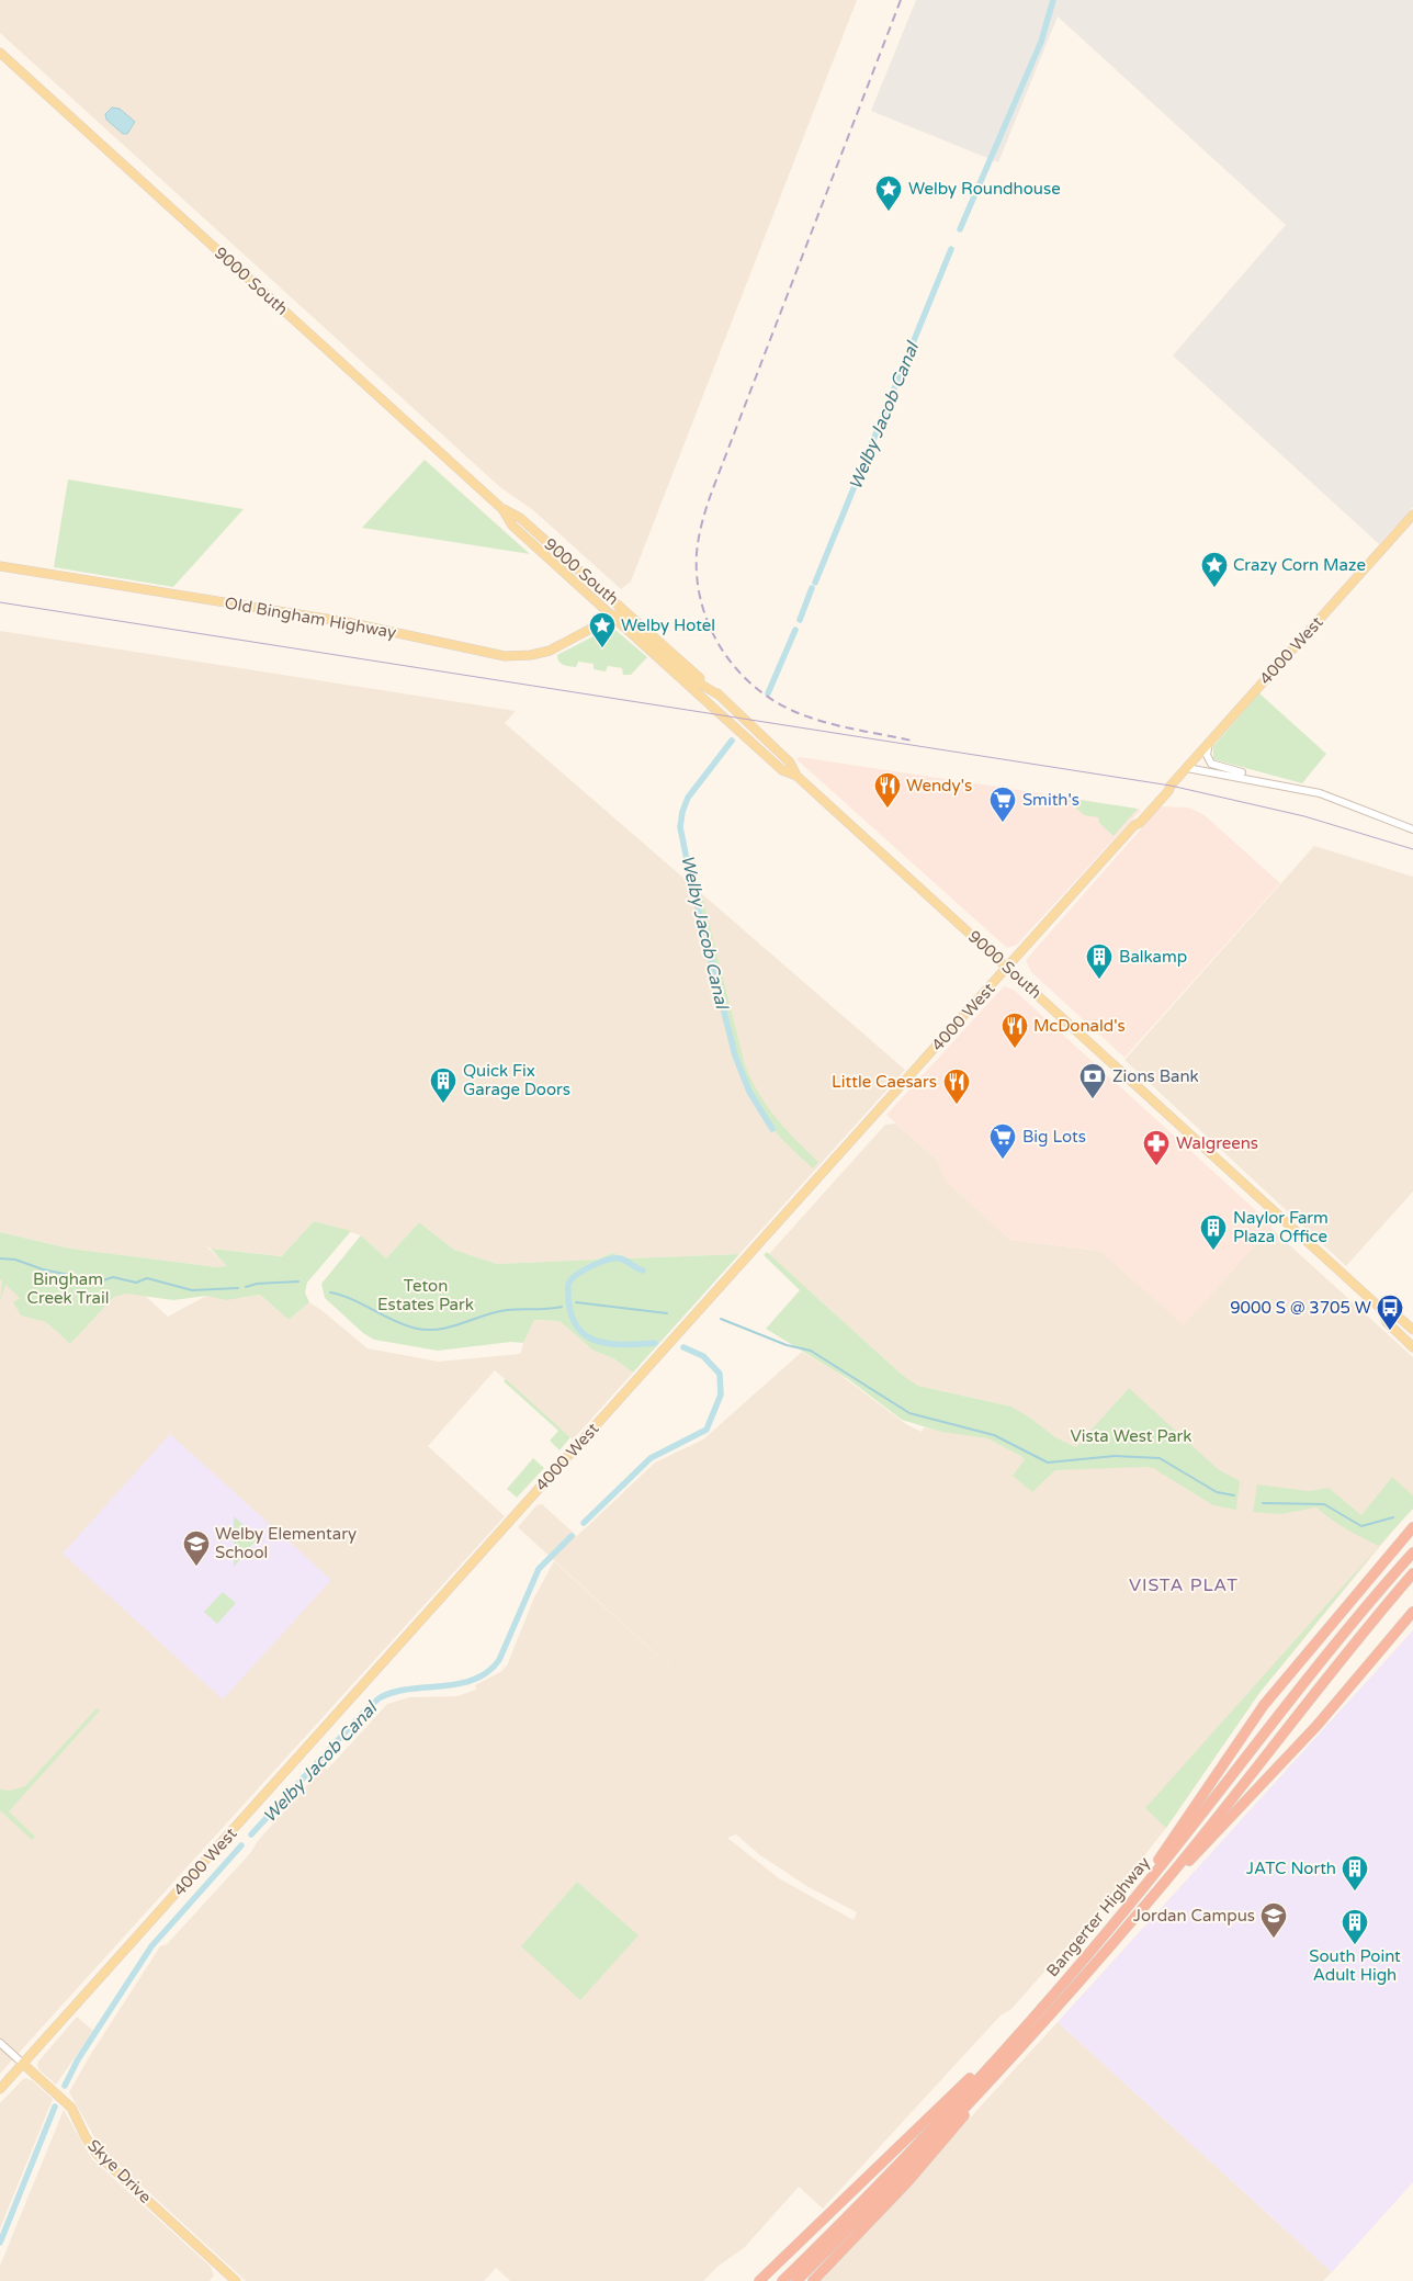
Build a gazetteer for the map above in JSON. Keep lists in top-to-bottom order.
{
  "streets": {
    "highway": ["Bangerter Highway"],
    "main road": [
      "9000 South",
      "Old Bingham Highway",
      "4000 West",
      "Skye Drive"
    ]
  },
  "crossings": [
    ["9000 South", "Old Bingham Highway"],
    ["9000 South", "4000 West"],
    ["4000 West", "Skye Drive"]
  ],
  "districts": ["VISTA PLAT"],
  "water": ["Welby Jacob Canal"],
  "parks": ["Bingham Creek Trail", "Teton Estates Park", "Vista West Park"],
  "places": {
    "place": ["Welby Roundhouse", "Crazy Corn Maze", "Welby Hotel"],
    "restaurant": ["Wendy's", "McDonald's", "Little Caesars"],
    "supermarket": ["Smith's", "Big Lots"],
    "building": [
      "Balkamp",
      "Quick Fix Garage Doors",
      "Naylor Farm Plaza Office",
      "JATC North",
      "South Point Adult High"
    ],
    "bank": ["Zions Bank"],
    "pharmacy": ["Walgreens"],
    "bus stop": ["9000 S @ 3705 W"],
    "school or university": ["Welby Elementary School", "Jordan Campus"]
  }
}
